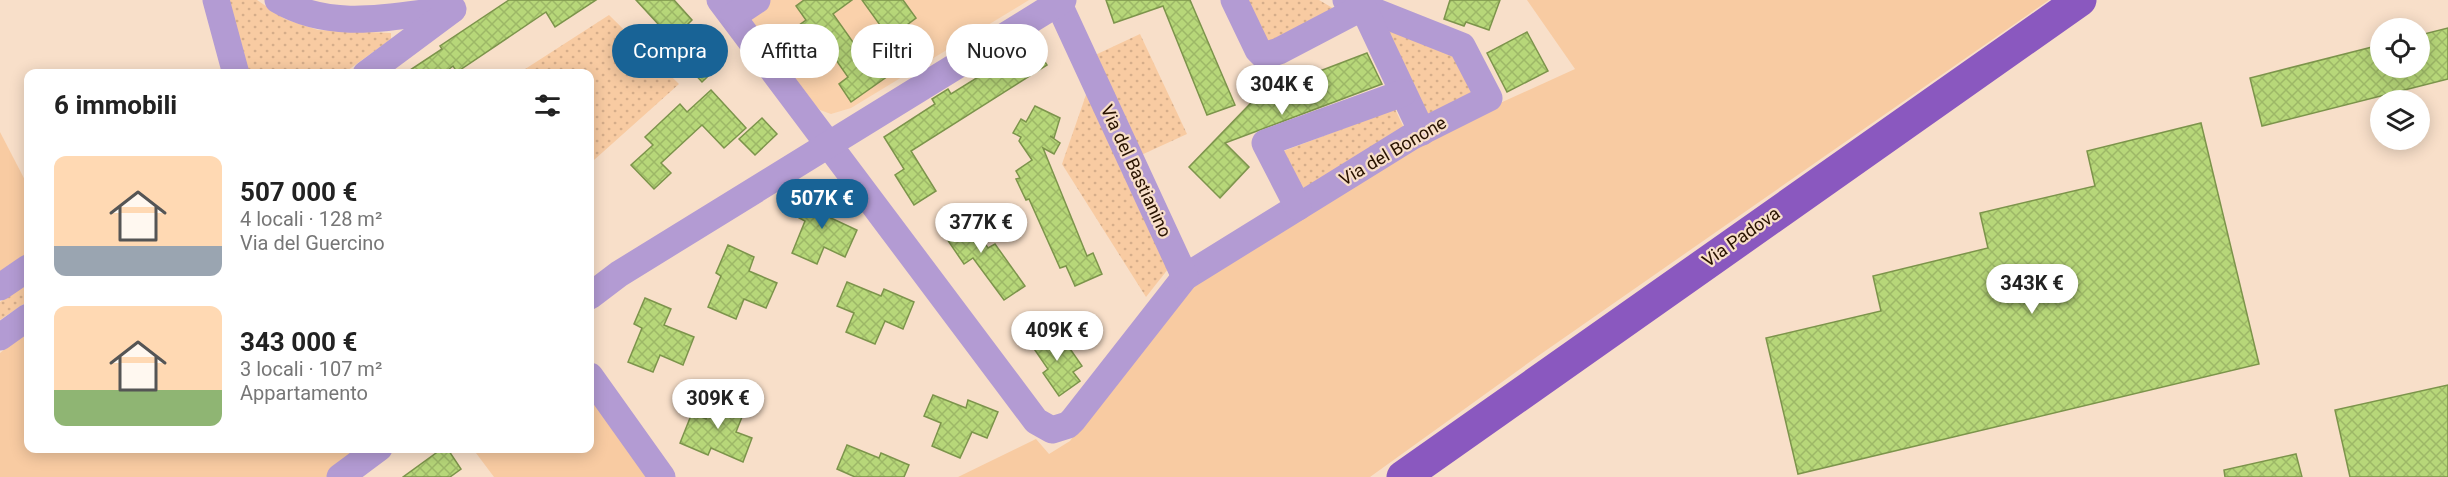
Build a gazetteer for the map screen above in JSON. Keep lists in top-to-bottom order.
{
  "streets": {
    "main road": ["Via Padova"],
    "street": ["Via del Bonone", "Via del Bastianino"]
  },
  "crossings": [
    ["Via del Bonone", "Via del Bastianino"]
  ],
  "page": {
    "chip": [
      "Compra",
      "Affitta",
      "Filtri",
      "Nuovo"
    ],
    "price": [
      "304K €",
      "507K €",
      "377K €",
      "343K €",
      "409K €",
      "309K €"
    ],
    "heading": "6 immobili",
    "list": [
      {
        "name": "507 000 €",
        "note": "4 locali · 128 m² · Via del Guercino"
      },
      {
        "name": "343 000 €",
        "note": "3 locali · 107 m² · Appartamento"
      }
    ]
  }
}
